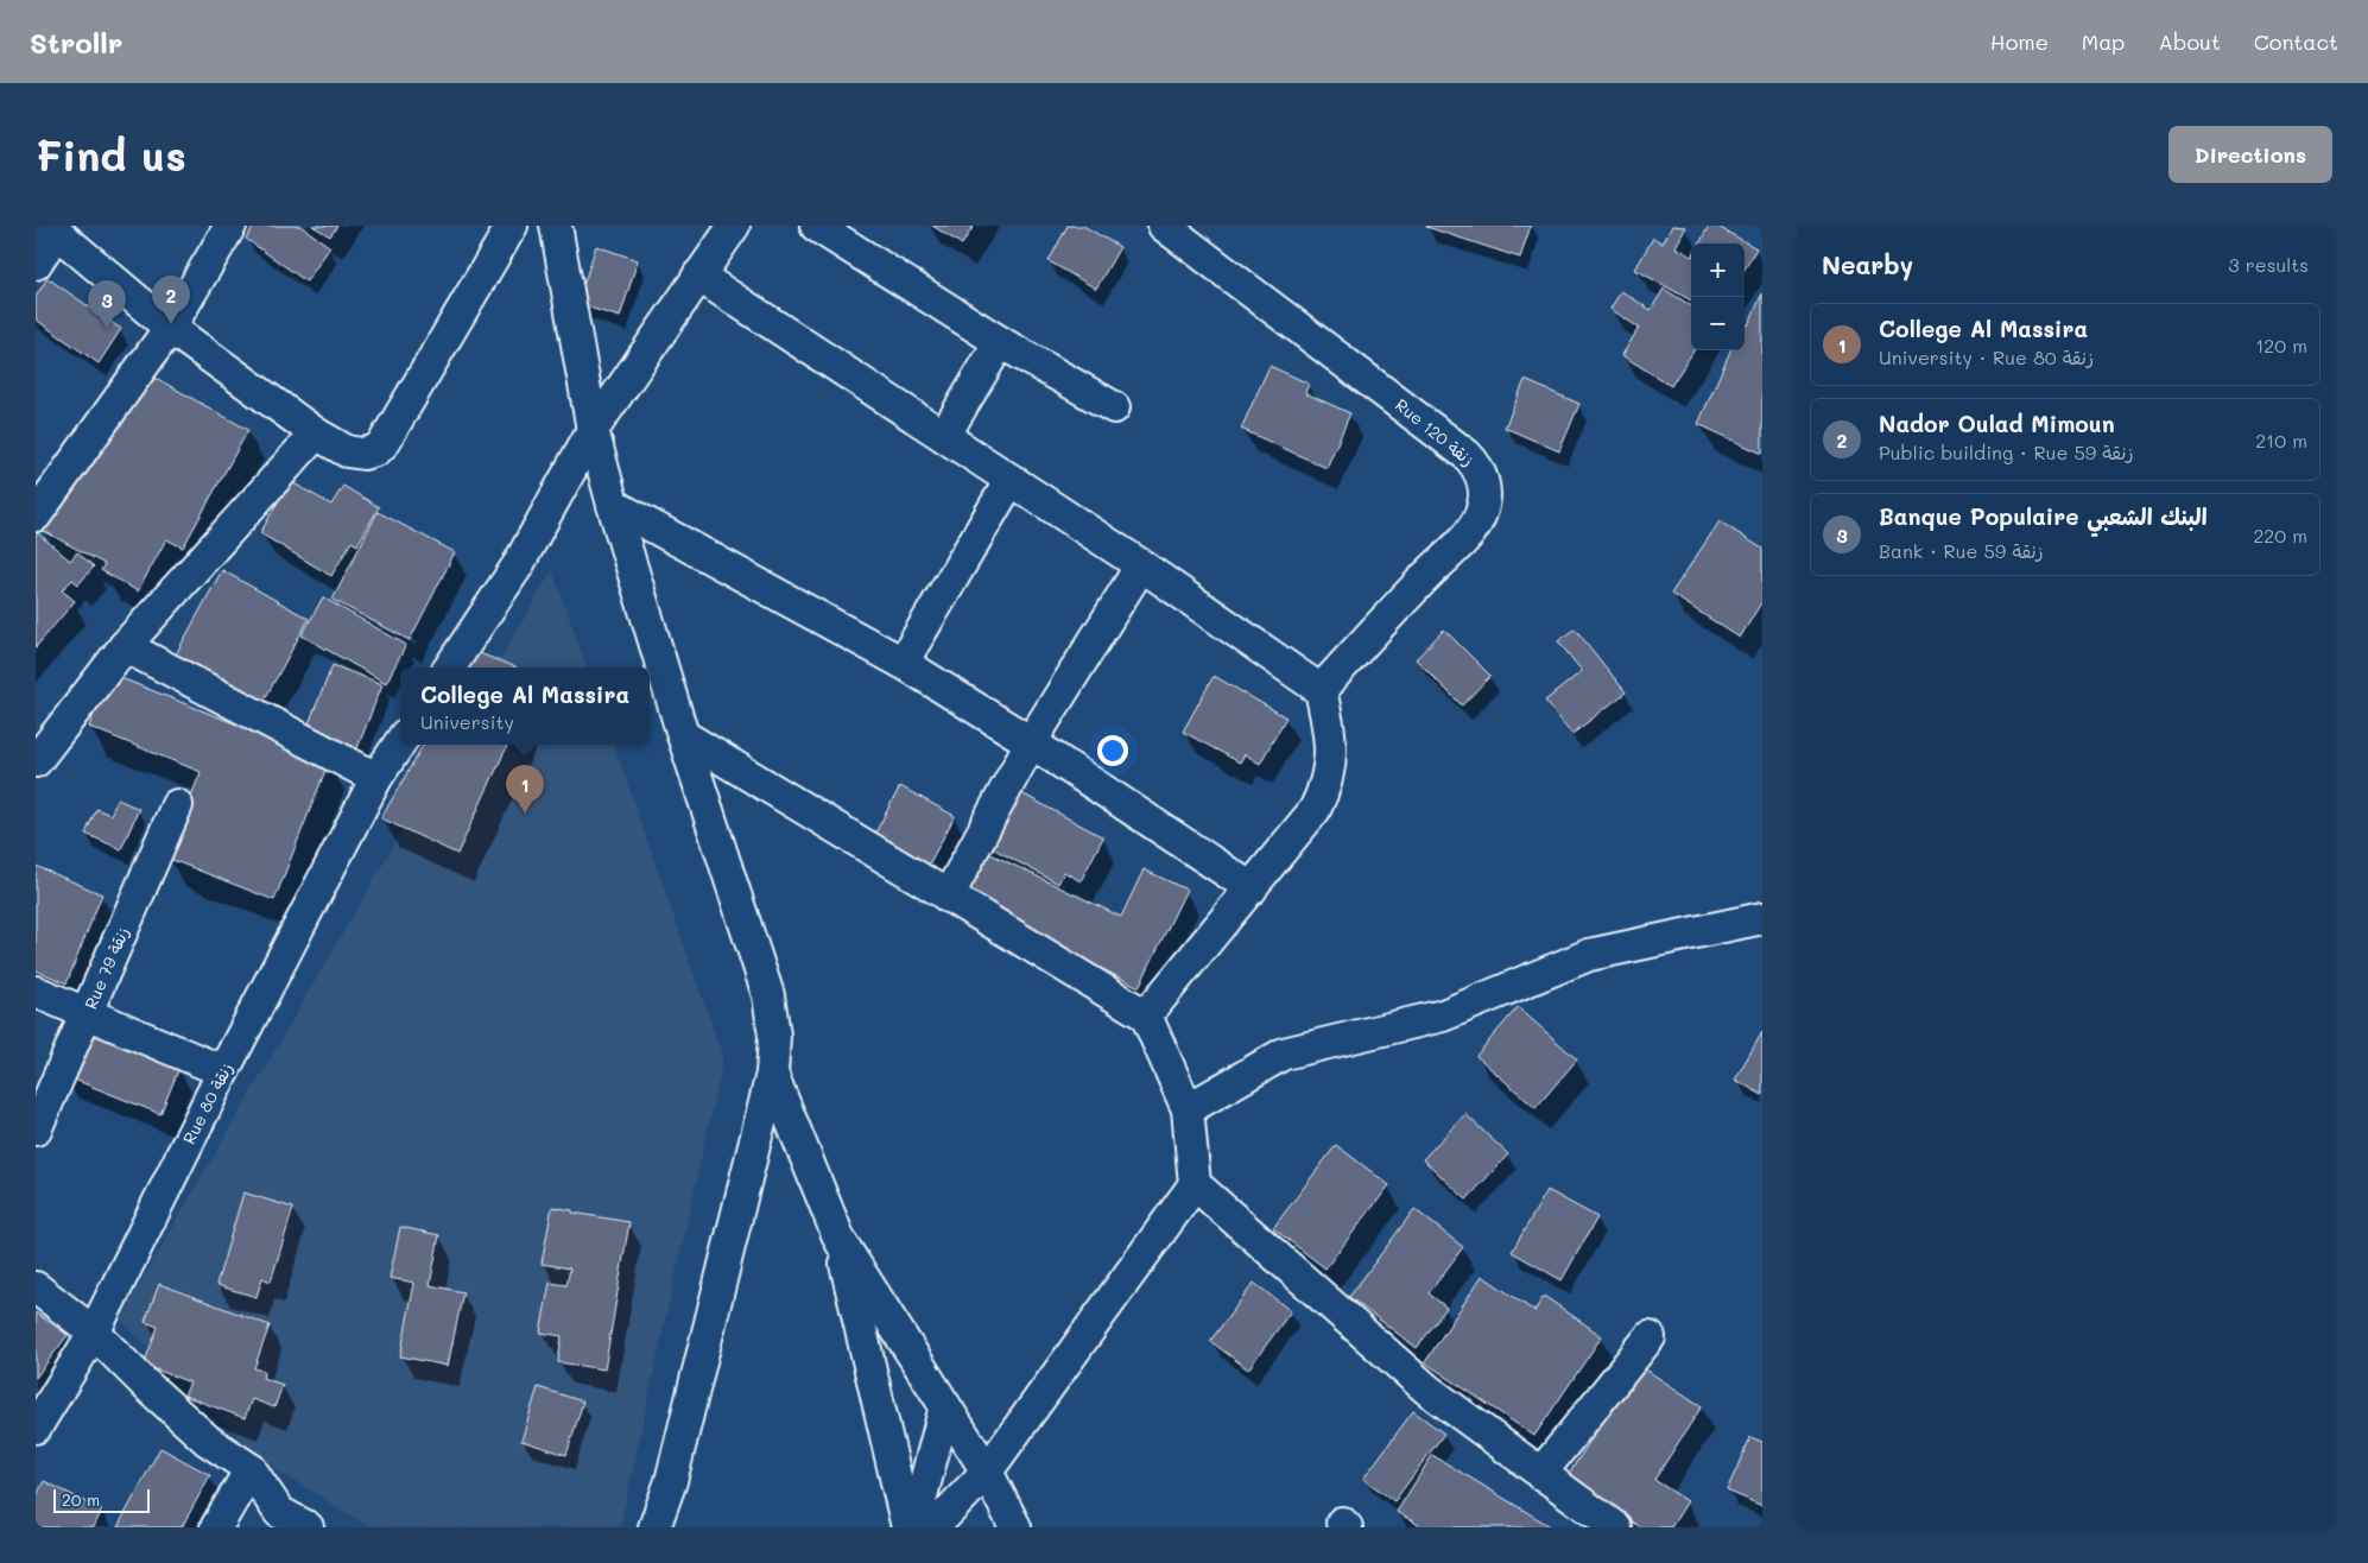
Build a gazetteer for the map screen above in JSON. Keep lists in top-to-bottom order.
{
  "streets": {
    "street": ["Rue 120 زنقة", "Rue 79 زنقة", "Rue 80 زنقة"]
  },
  "scale_bar": "20 m",
  "page": {
    "header": "Strollr",
    "nav": [
      "Home",
      "Map",
      "About",
      "Contact"
    ],
    "buttons": "Directions",
    "title": "Find us",
    "heading": ["Nearby", "3 results"],
    "map_buttons": ["+", "−"],
    "pins": ["2", "3", "1"],
    "list": [
      {
        "mark": "1",
        "name": "College Al Massira",
        "note": "University · Rue 80 زنقة",
        "value": "120 m"
      },
      {
        "mark": "2",
        "name": "Nador Oulad Mimoun",
        "note": "Public building · Rue 59 زنقة",
        "value": "210 m"
      },
      {
        "mark": "3",
        "name": "Banque Populaire البنك الشعبي",
        "note": "Bank · Rue 59 زنقة",
        "value": "220 m"
      }
    ],
    "popup": ["College Al Massira", "University"],
    "scale": "20 m"
  }
}
